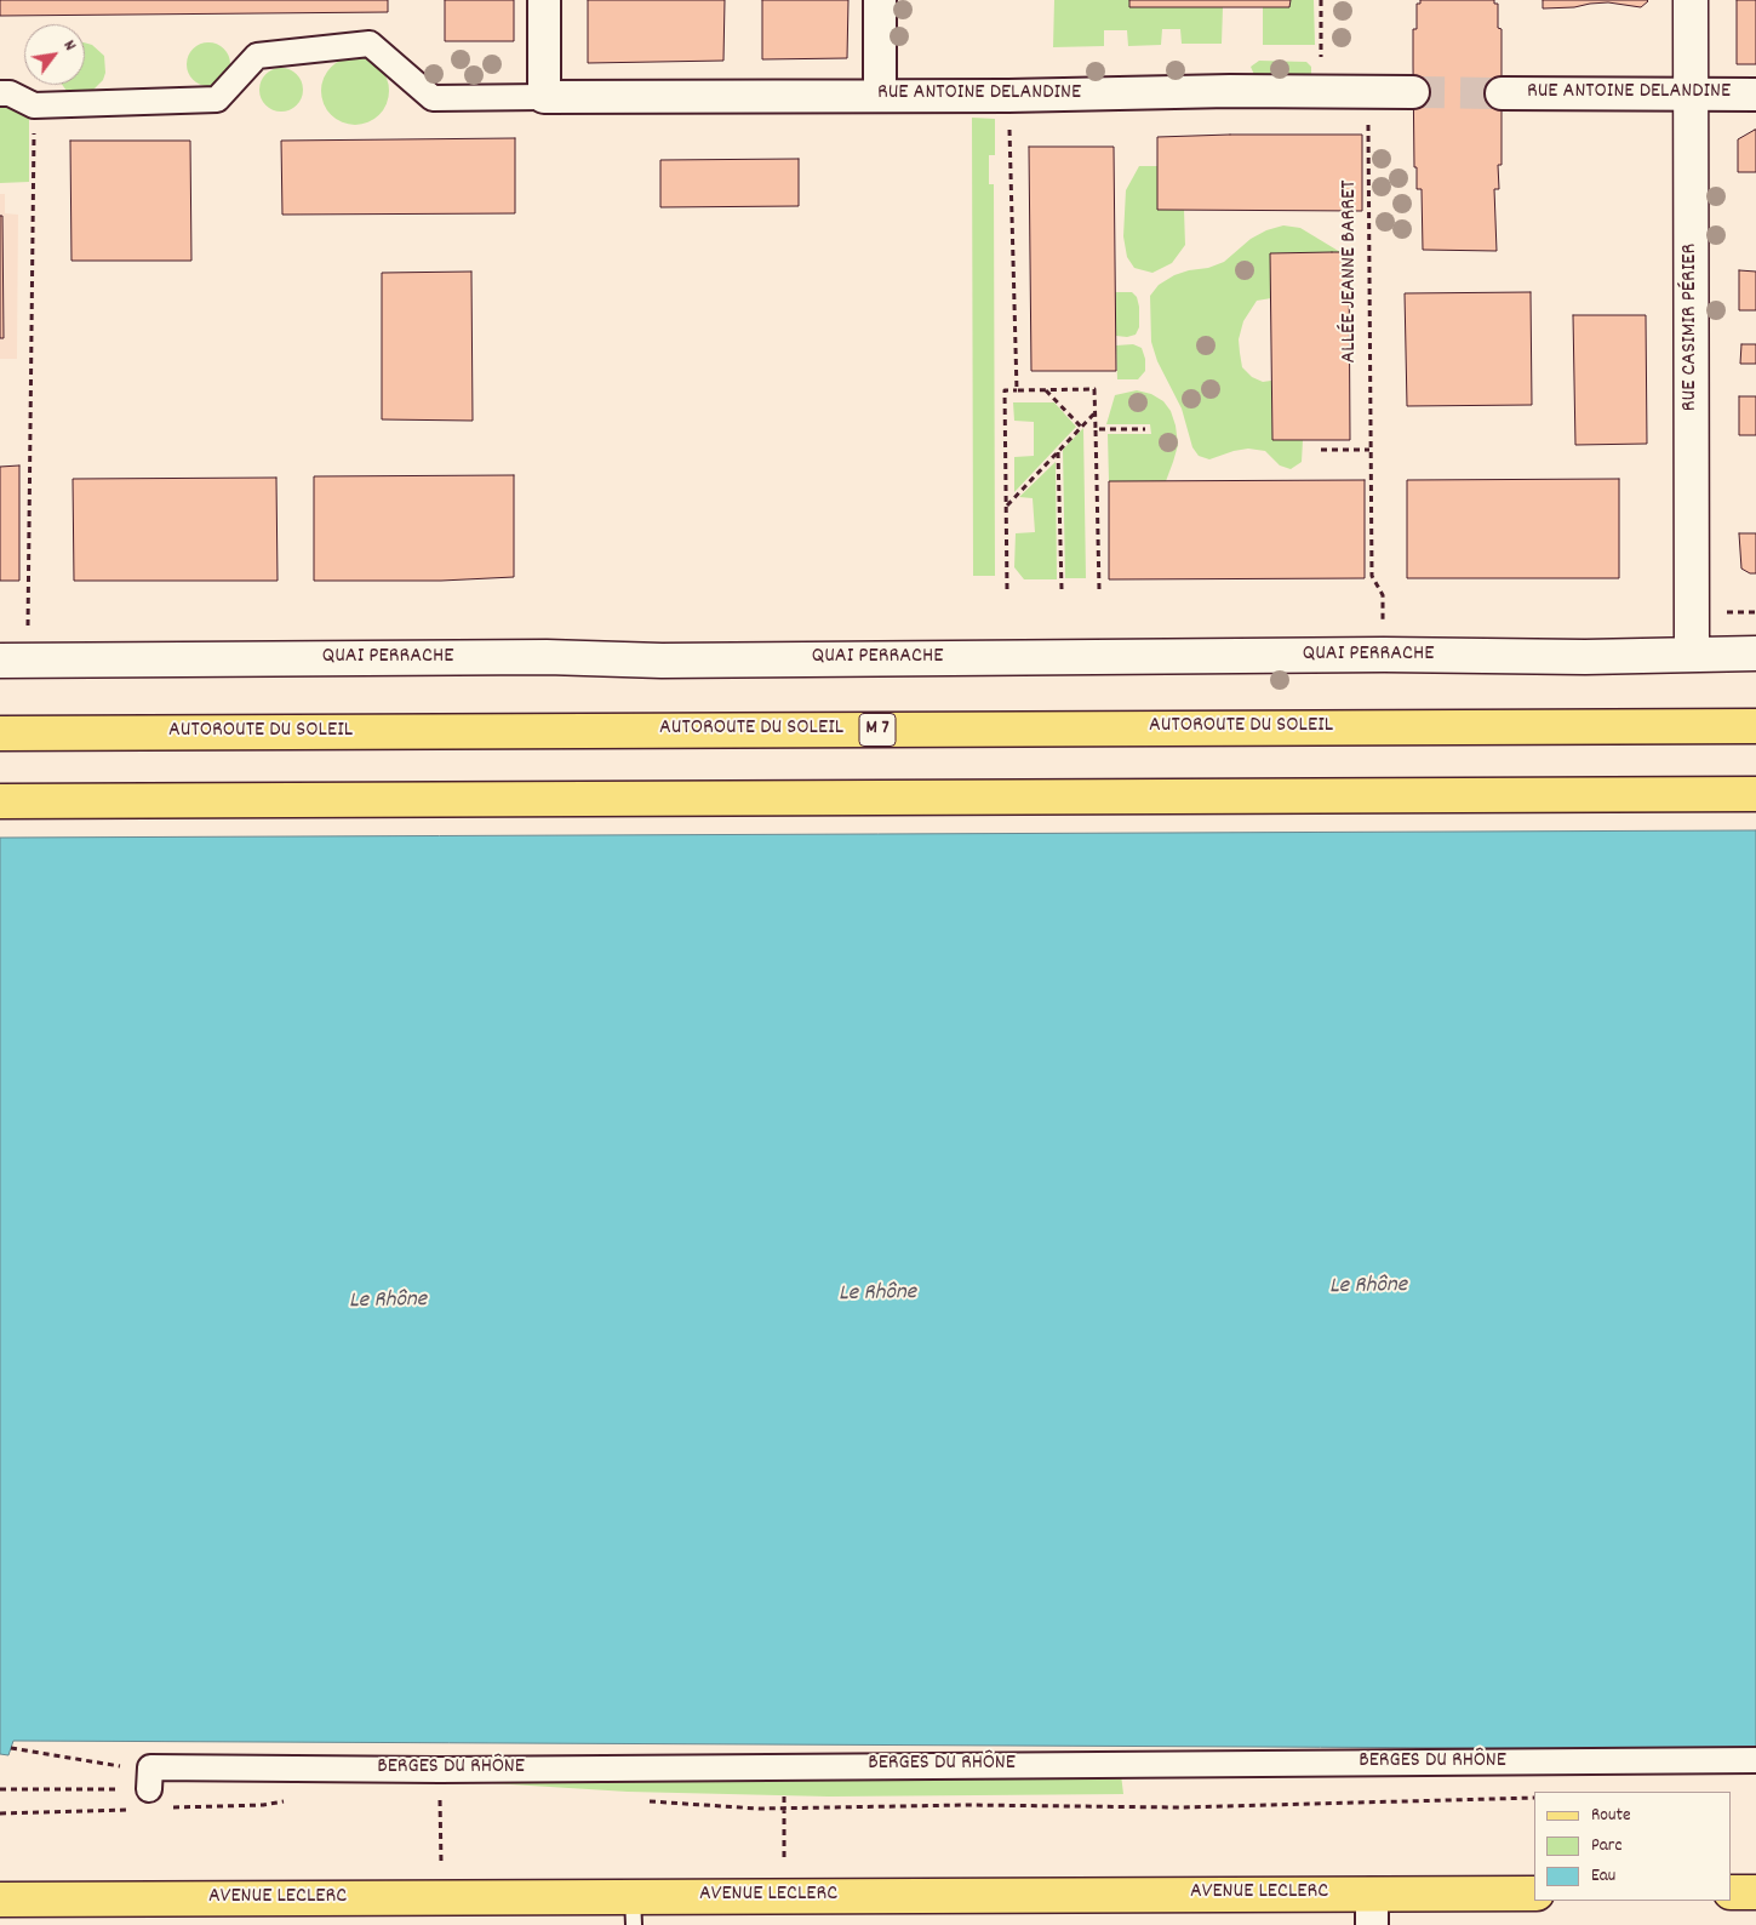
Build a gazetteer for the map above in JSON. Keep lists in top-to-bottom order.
{
  "streets": {
    "main road": ["AUTOROUTE DU SOLEIL", "M 7", "AVENUE LECLERC"],
    "street": [
      "RUE ANTOINE DELANDINE",
      "RUE CASIMIR PÉRIER",
      "QUAI PERRACHE",
      "BERGES DU RHÔNE"
    ],
    "path": ["ALLÉE JEANNE BARRET"]
  },
  "crossings": [
    ["RUE ANTOINE DELANDINE", "ALLÉE JEANNE BARRET"],
    ["RUE ANTOINE DELANDINE", "RUE CASIMIR PÉRIER"],
    ["ALLÉE JEANNE BARRET", "QUAI PERRACHE"],
    ["RUE CASIMIR PÉRIER", "QUAI PERRACHE"]
  ],
  "water": ["Le Rhône"],
  "legend": ["Route", "Parc", "Eau"],
  "north": "top right"
}
